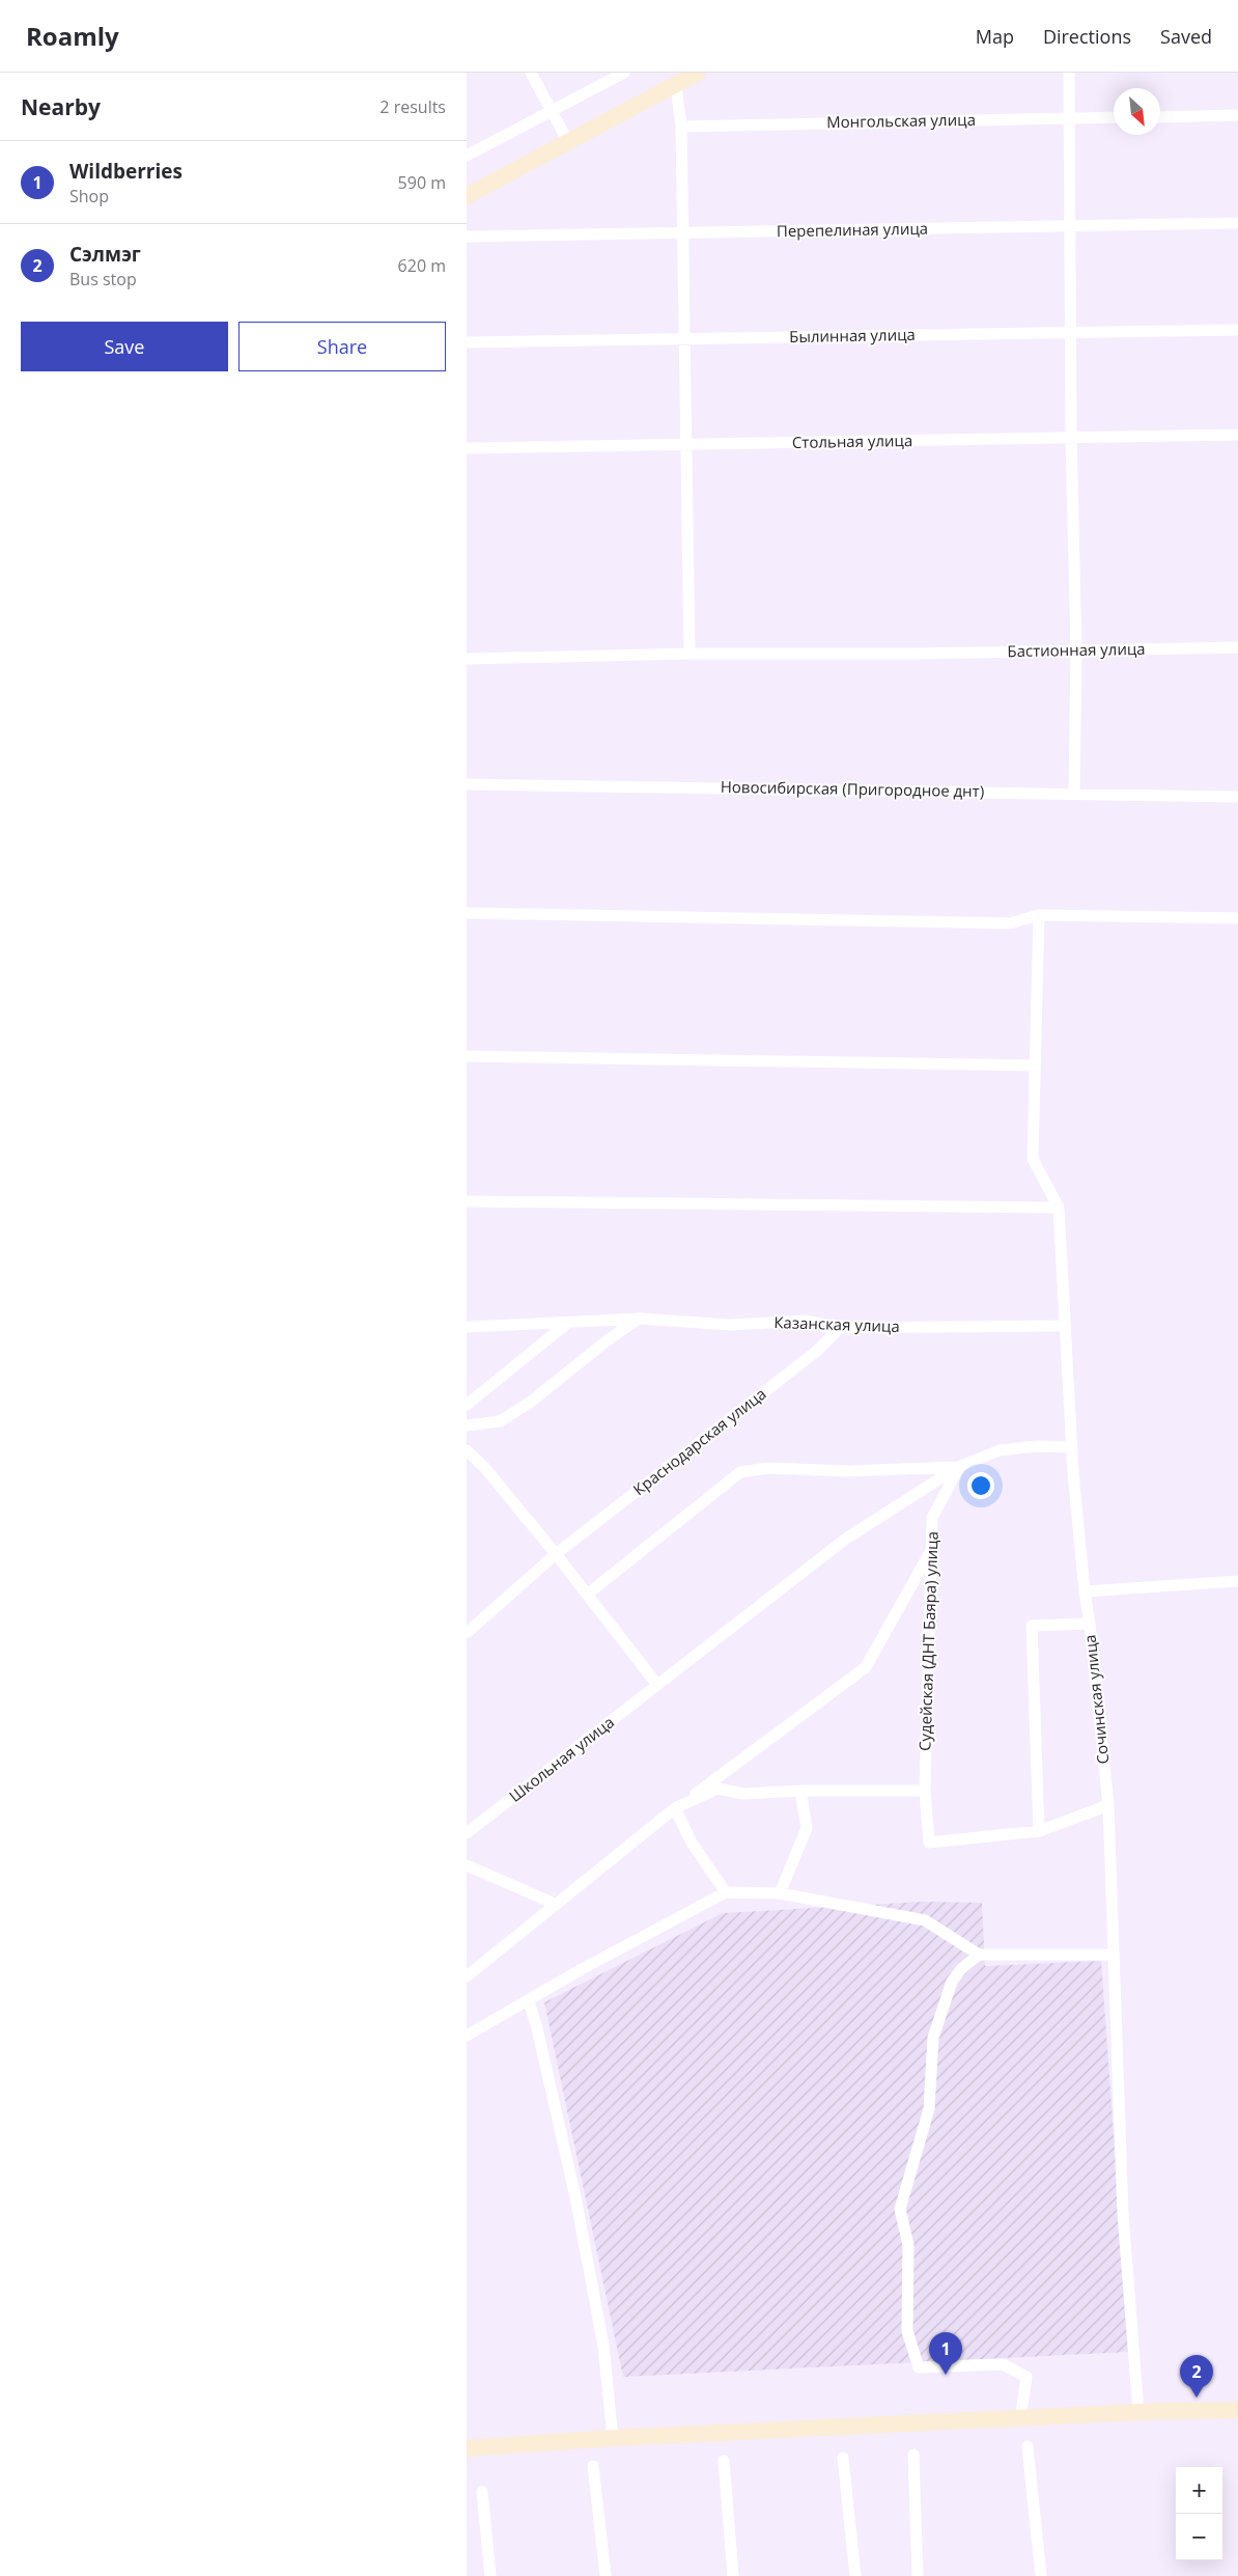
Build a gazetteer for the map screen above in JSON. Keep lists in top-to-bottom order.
{
  "streets": {
    "street": [
      "Монгольская улица",
      "Перепелиная улица",
      "Былинная улица",
      "Стольная улица",
      "Бастионная улица",
      "Новосибирская (Пригородное днт)",
      "Казанская улица",
      "Краснодарская улица",
      "Судейская (ДНТ Баяра) улица",
      "Сочинская улица",
      "Школьная улица"
    ]
  },
  "crossings": [
    ["Казанская улица", "Краснодарская улица"],
    ["Судейская (ДНТ Баяра) улица", "Сочинская улица"],
    ["Судейская (ДНТ Баяра) улица", "Школьная улица"]
  ],
  "north": "bottom right",
  "page": {
    "header": "Roamly",
    "nav": ["Map", "Directions", "Saved"],
    "heading": ["Nearby", "2 results"],
    "list": [
      {
        "mark": "1",
        "name": "Wildberries",
        "note": "Shop",
        "value": "590 m"
      },
      {
        "mark": "2",
        "name": "Сэлмэг",
        "note": "Bus stop",
        "value": "620 m"
      }
    ],
    "buttons": ["Save", "Share"],
    "pins": ["1", "2"],
    "map_buttons": ["+", "−"]
  }
}
